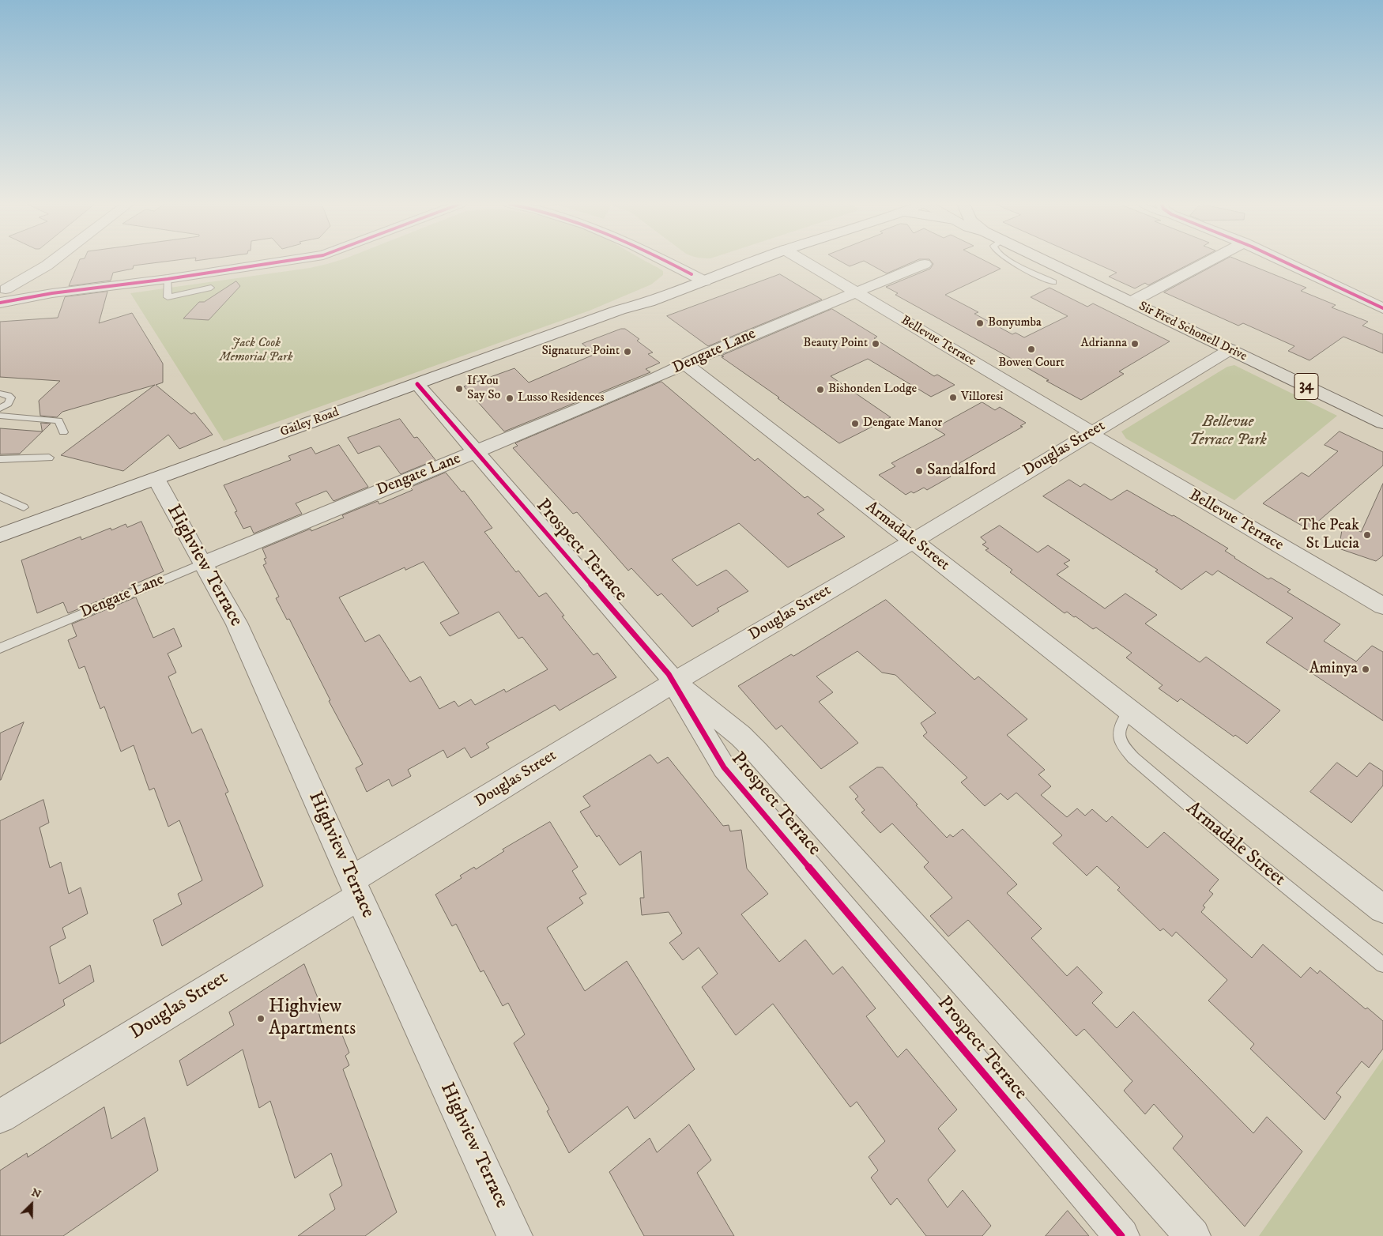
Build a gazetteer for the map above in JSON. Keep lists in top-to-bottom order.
{
  "streets": {
    "main road": ["Sir Fred Schonell Drive", "34"],
    "street": [
      "Bellevue Terrace",
      "Dengate Lane",
      "Gailey Road",
      "Douglas Street",
      "Armadale Street",
      "Prospect Terrace",
      "Highview Terrace"
    ]
  },
  "crossings": [
    ["Sir Fred Schonell Drive", "Douglas Street"],
    ["Bellevue Terrace", "Dengate Lane"],
    ["Bellevue Terrace", "Douglas Street"],
    ["Dengate Lane", "Armadale Street"],
    ["Dengate Lane", "Prospect Terrace"],
    ["Dengate Lane", "Highview Terrace"],
    ["Gailey Road", "Prospect Terrace"],
    ["Gailey Road", "Highview Terrace"],
    ["Douglas Street", "Armadale Street"],
    ["Douglas Street", "Prospect Terrace"],
    ["Douglas Street", "Highview Terrace"]
  ],
  "parks": ["Jack Cook Memorial Park", "Bellevue Terrace Park"],
  "places": [
    "Bonyumba",
    "Beauty Point",
    "Adrianna",
    "Bowen Court",
    "Signature Point",
    "If You Say So",
    "Bishonden Lodge",
    "Villoresi",
    "Lusso Residences",
    "Dengate Manor",
    "Sandalford",
    "The Peak St Lucia",
    "Aminya",
    "Highview Apartments"
  ],
  "north": "top right"
}
